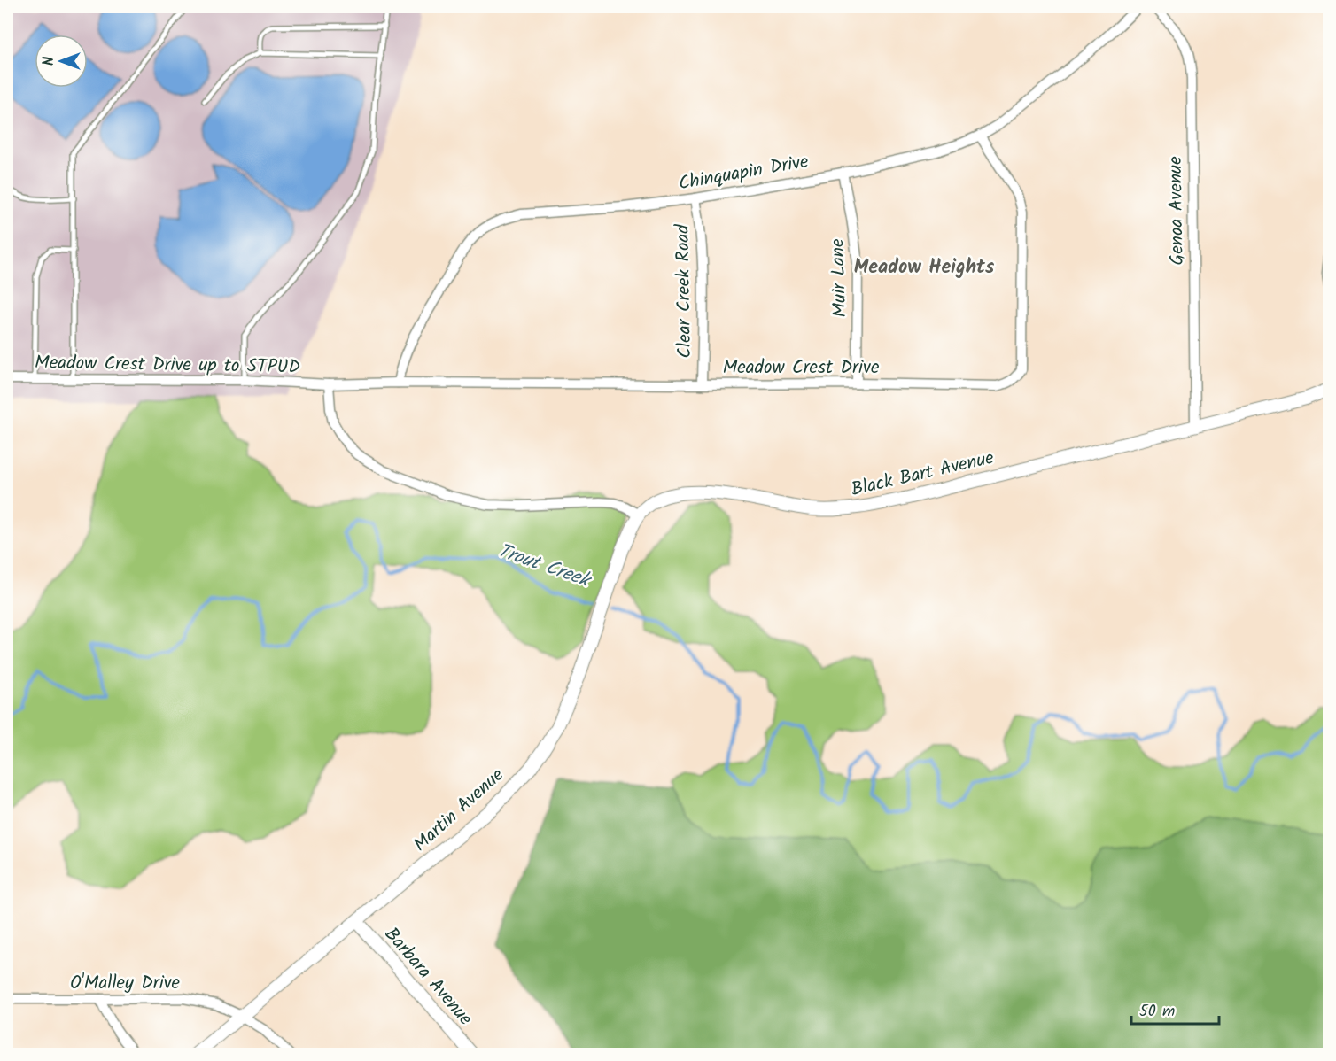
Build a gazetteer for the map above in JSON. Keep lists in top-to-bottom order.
{
  "streets": {
    "street": [
      "Chinquapin Drive",
      "Genoa Avenue",
      "Muir Lane",
      "Clear Creek Road",
      "Meadow Crest Drive up to STPUD",
      "Meadow Crest Drive",
      "Black Bart Avenue",
      "Martin Avenue",
      "Barbara Avenue",
      "O'Malley Drive"
    ]
  },
  "crossings": [
    ["Chinquapin Drive", "Muir Lane"],
    ["Chinquapin Drive", "Clear Creek Road"],
    ["Chinquapin Drive", "Meadow Crest Drive"],
    ["Genoa Avenue", "Black Bart Avenue"],
    ["Muir Lane", "Meadow Crest Drive"],
    ["Clear Creek Road", "Meadow Crest Drive"],
    ["Meadow Crest Drive up to STPUD", "Meadow Crest Drive"],
    ["Black Bart Avenue", "Martin Avenue"],
    ["Martin Avenue", "Barbara Avenue"],
    ["Martin Avenue", "O'Malley Drive"]
  ],
  "districts": ["Meadow Heights"],
  "water": ["Trout Creek"],
  "scale_bar": "50 m",
  "north": "left"
}
